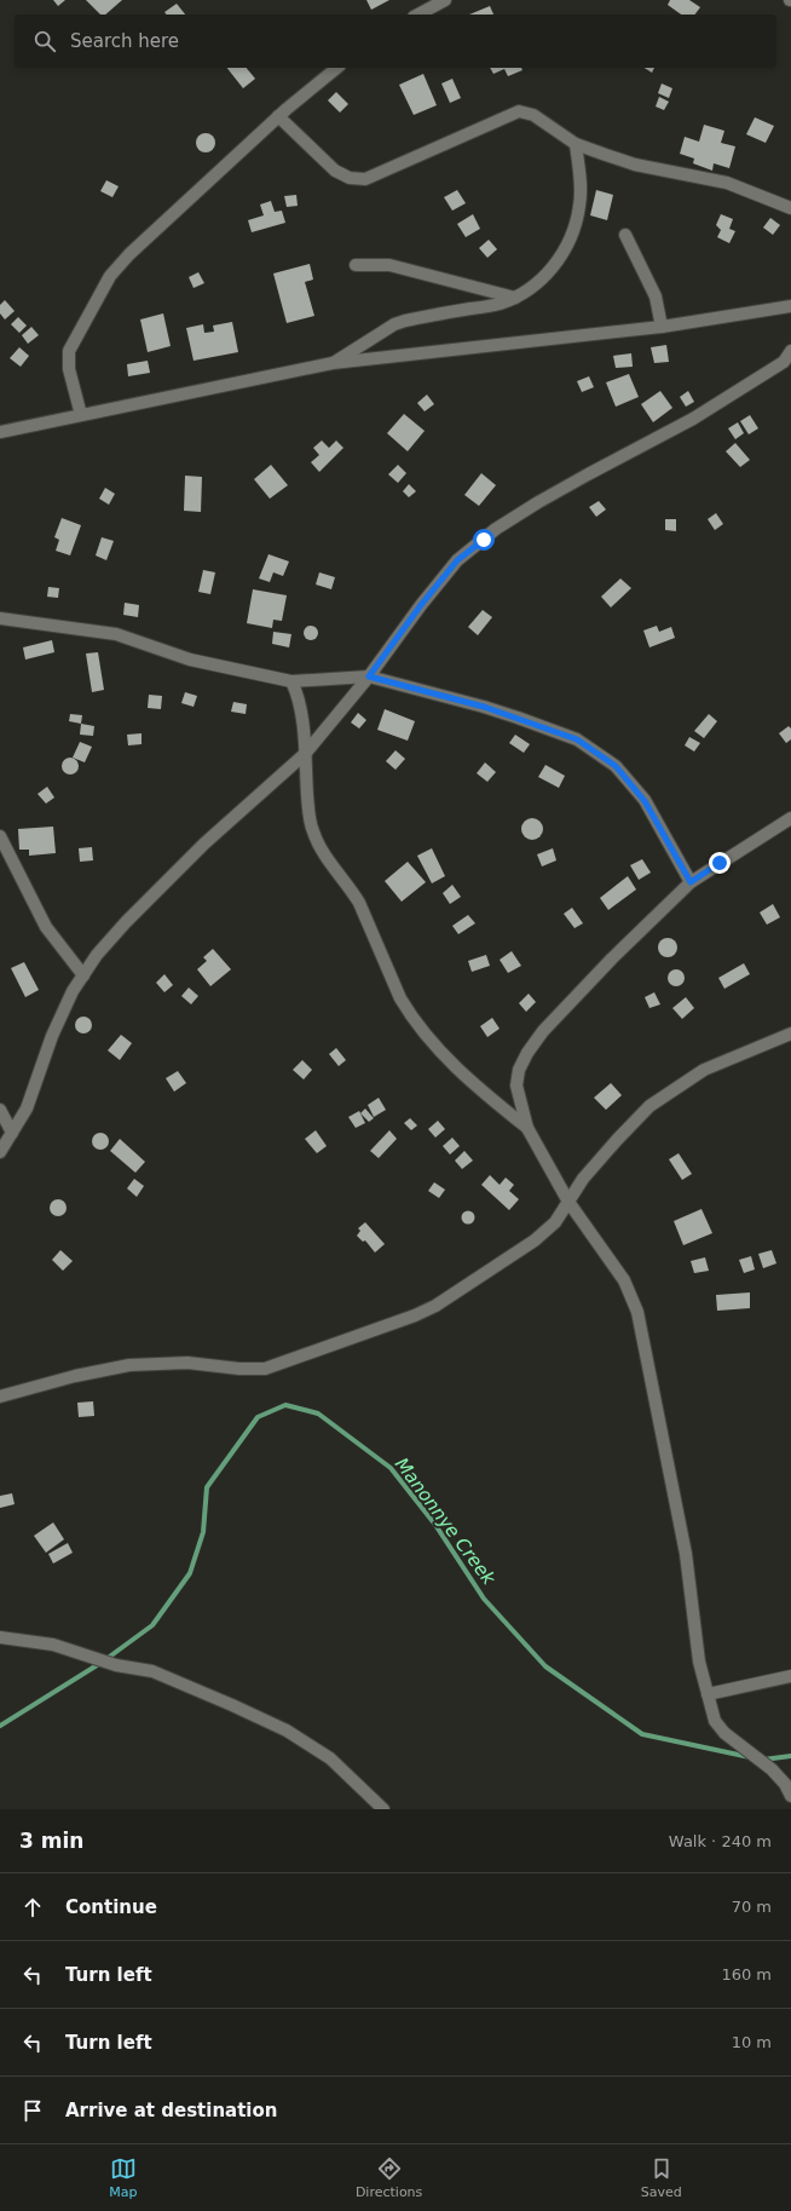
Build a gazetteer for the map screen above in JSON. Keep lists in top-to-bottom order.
{
  "water": ["Manonnye Creek"],
  "page": {
    "search": "Search here",
    "heading": ["3 min", "Walk · 240 m"],
    "list": [
      ["Continue", "70 m"],
      ["Turn left", "160 m"],
      ["Turn left", "10 m"],
      "Arrive at destination"
    ],
    "nav": ["Map", "Directions", "Saved"]
  }
}
